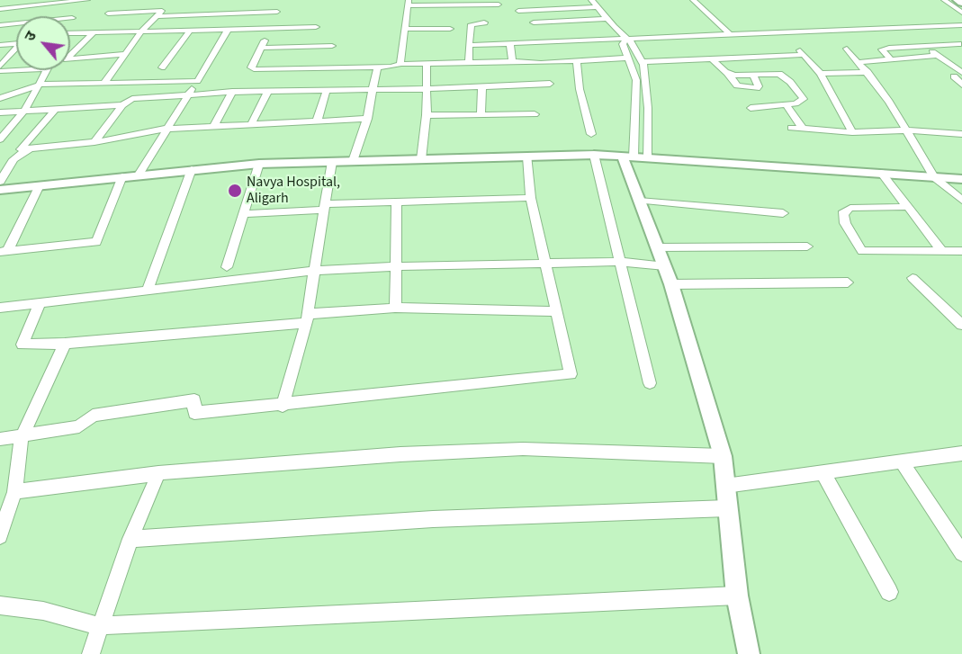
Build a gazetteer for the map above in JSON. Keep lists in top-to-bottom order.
{
  "places": ["Navya Hospital, Aligarh"],
  "north": "top left"
}
